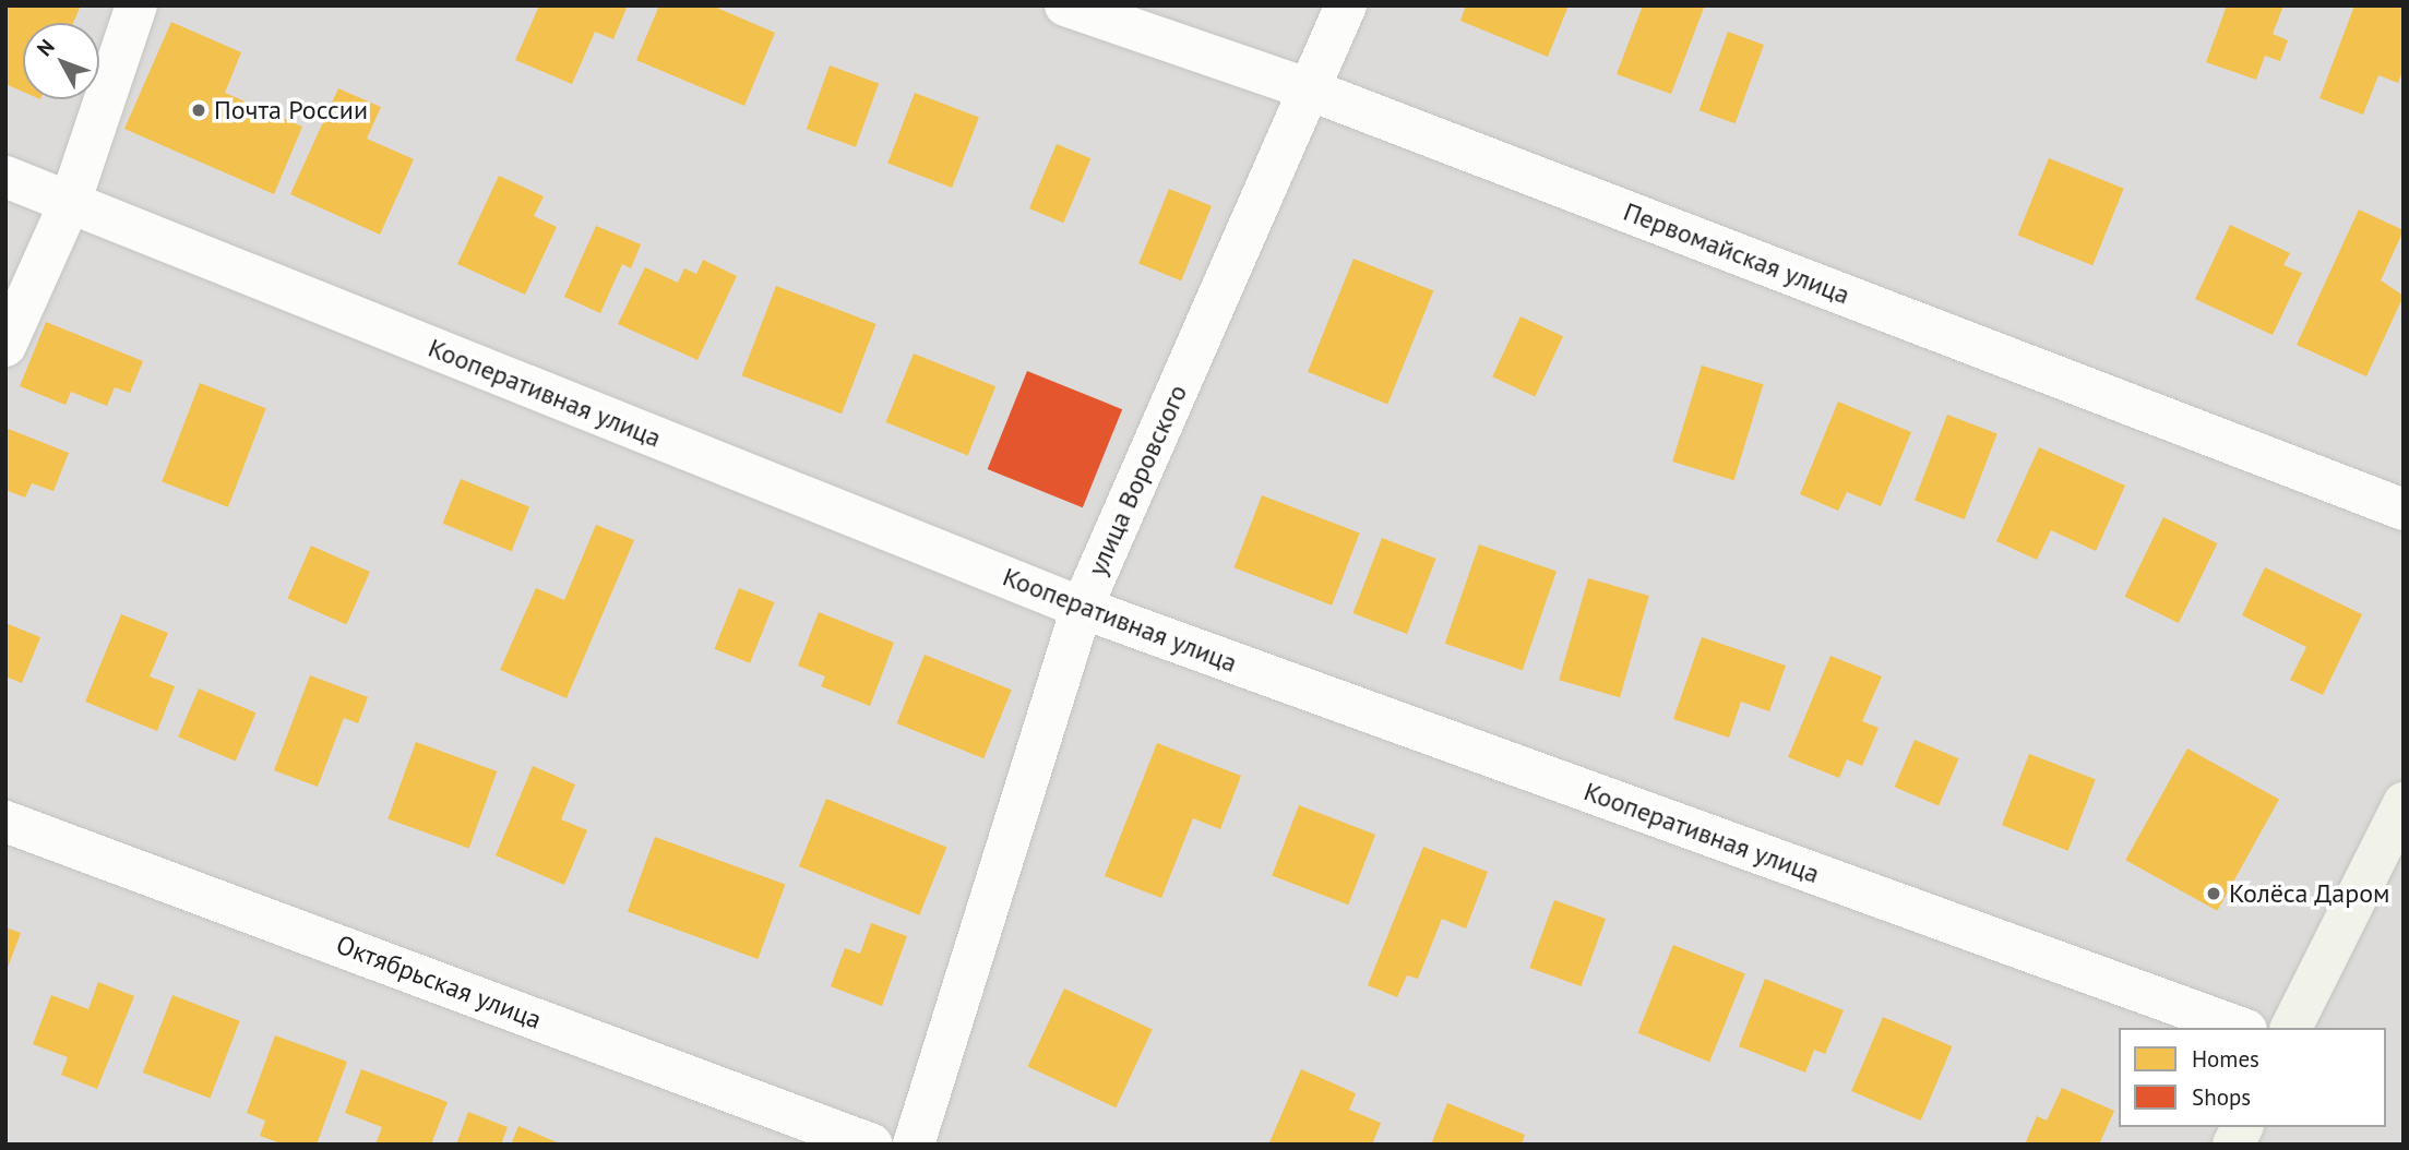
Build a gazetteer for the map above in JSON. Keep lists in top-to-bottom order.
{
  "streets": {
    "street": [
      "Первомайская улица",
      "Кооперативная улица",
      "улица Воровского",
      "Октябрьская улица"
    ]
  },
  "crossings": [
    ["Первомайская улица", "улица Воровского"],
    ["Кооперативная улица", "улица Воровского"]
  ],
  "places": ["Почта России", "Колёса Даром"],
  "legend": ["Homes", "Shops"],
  "north": "top left"
}
